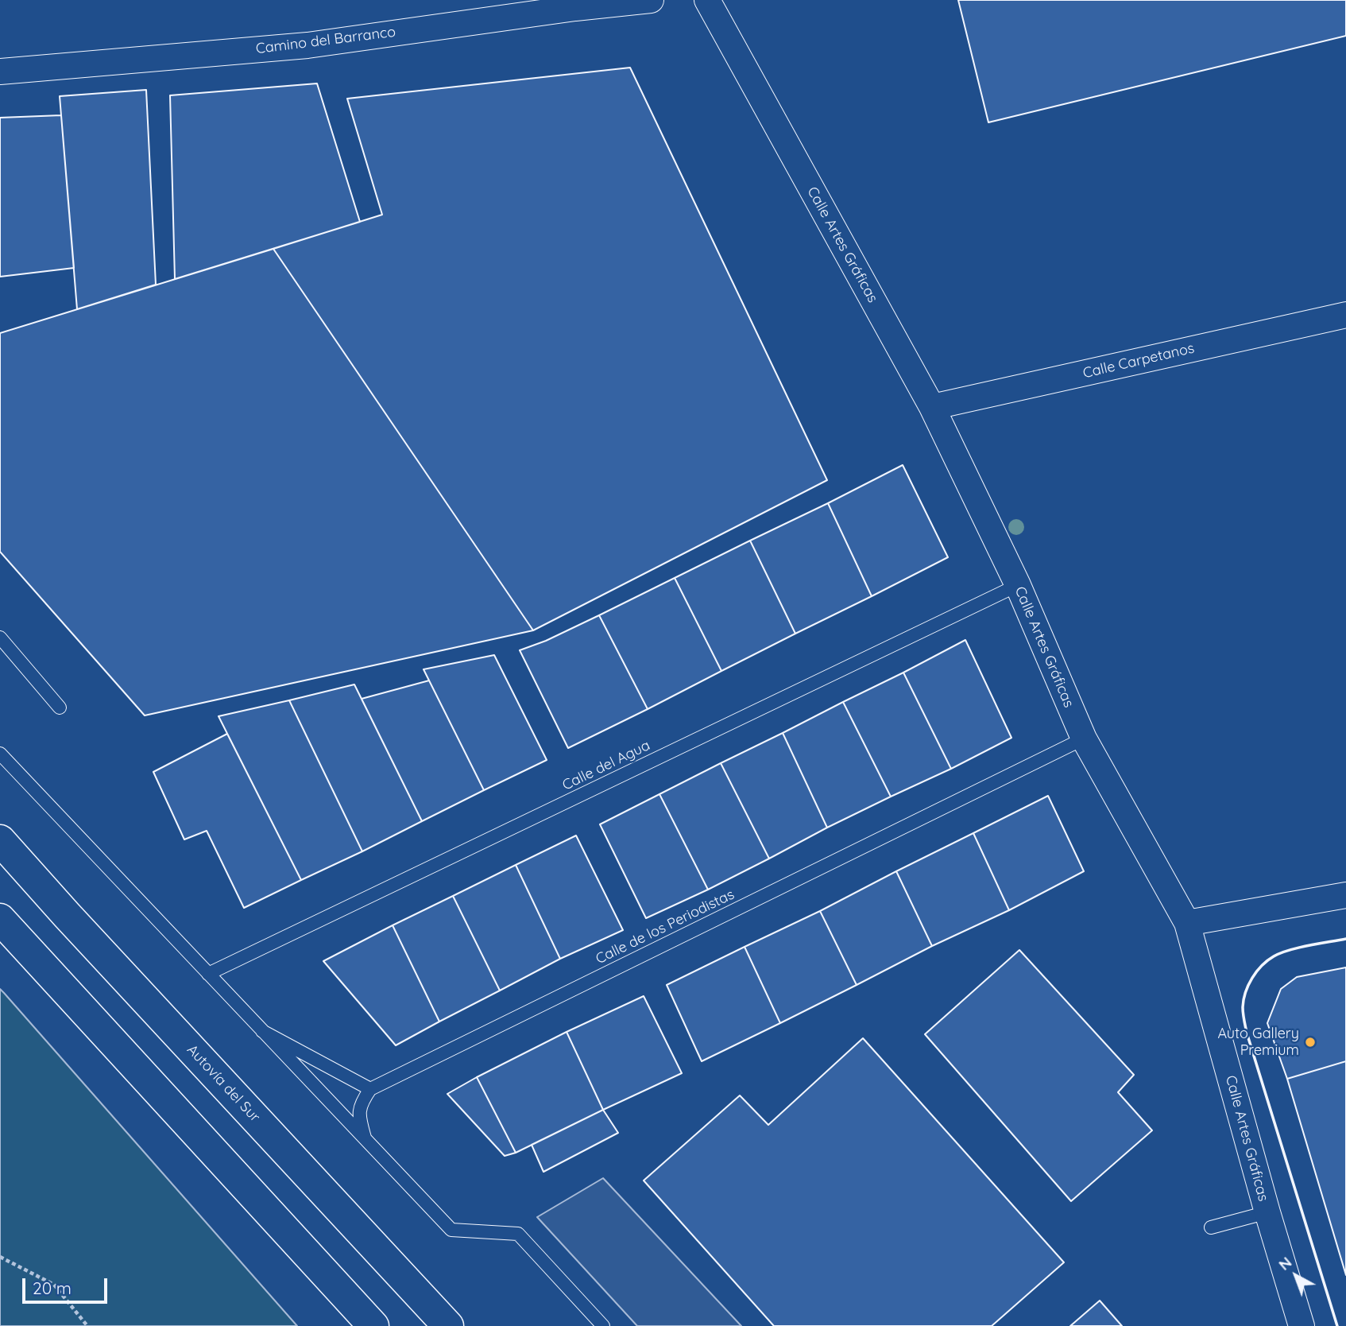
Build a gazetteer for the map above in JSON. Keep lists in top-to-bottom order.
{
  "streets": {
    "highway": ["Autovía del Sur"],
    "street": ["Camino del Barranco", "Calle Artes Gráficas", "Calle Carpetanos"],
    "lane": ["Calle del Agua", "Calle de los Periodistas"]
  },
  "crossings": [
    ["Calle Artes Gráficas", "Calle Carpetanos"],
    ["Calle Artes Gráficas", "Calle del Agua"],
    ["Calle Artes Gráficas", "Calle de los Periodistas"]
  ],
  "places": ["Auto Gallery Premium"],
  "scale_bar": "20 m",
  "north": "top left"
}
